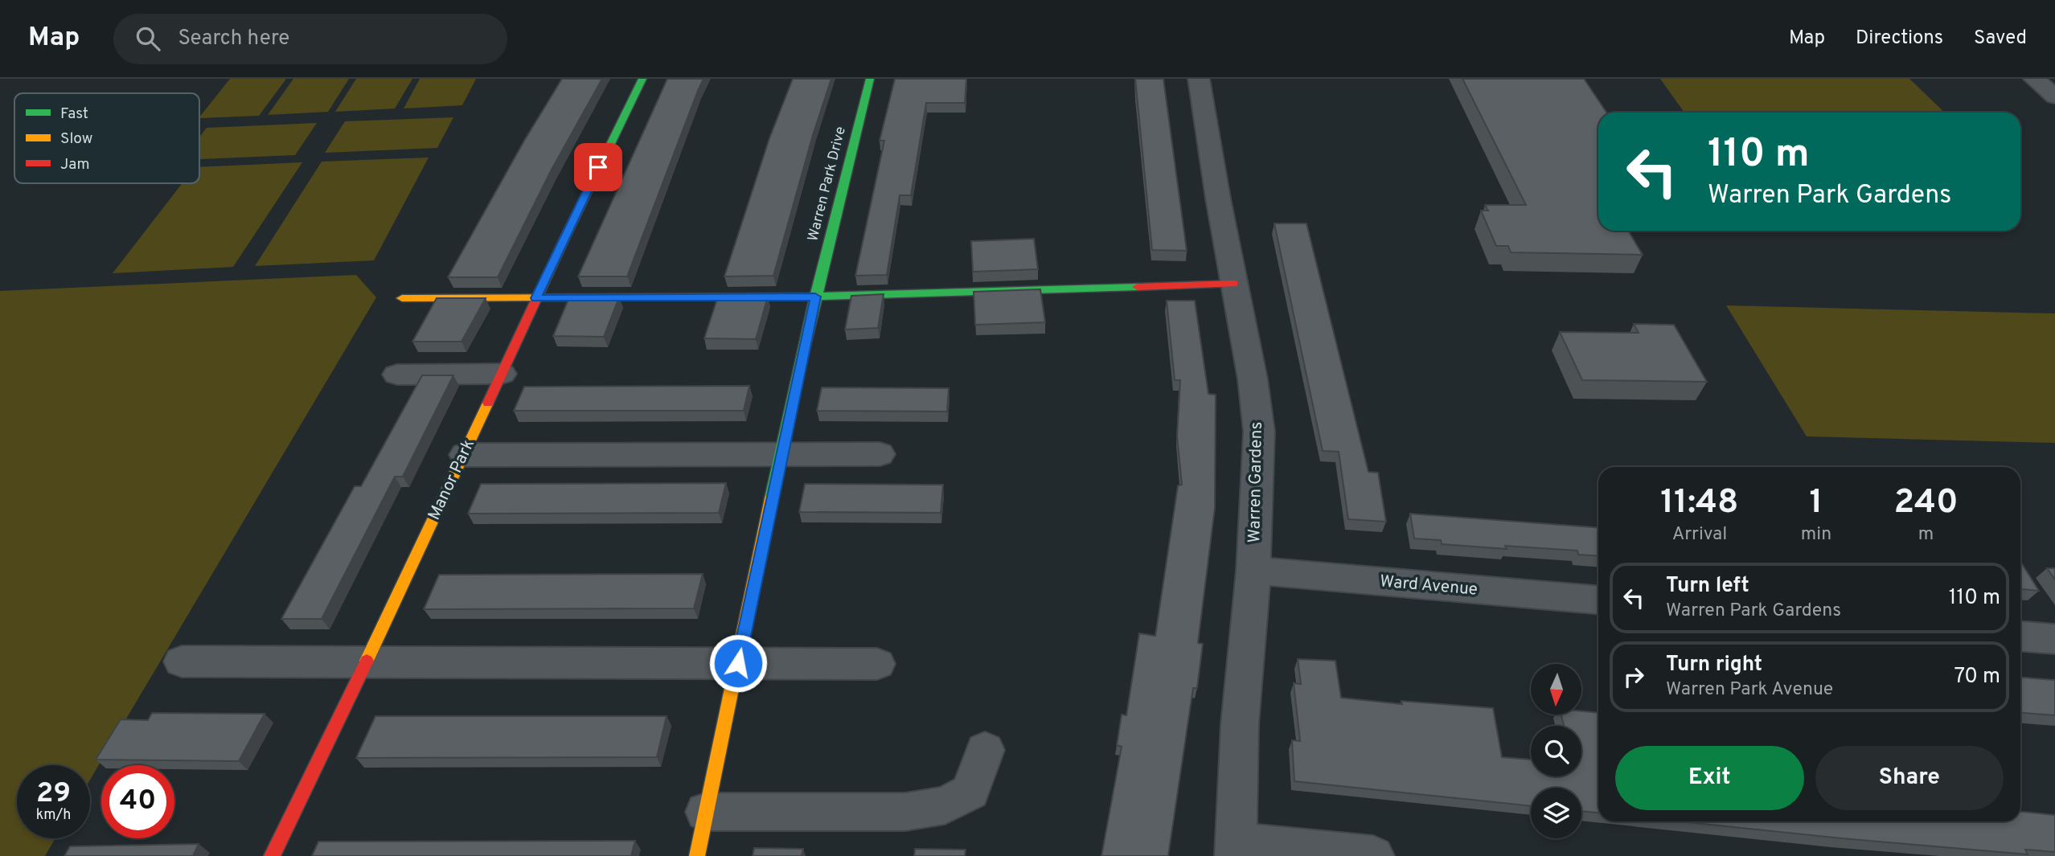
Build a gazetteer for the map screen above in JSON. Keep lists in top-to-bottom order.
{
  "streets": {
    "street": [
      "Warren Park Drive",
      "Manor Park",
      "Warren Gardens",
      "Ward Avenue"
    ]
  },
  "crossings": [
    ["Warren Gardens", "Ward Avenue"]
  ],
  "legend": ["Fast", "Slow", "Jam"],
  "north": "bottom",
  "page": {
    "header": "Map",
    "search": "Search here",
    "nav": ["Map", "Directions", "Saved"],
    "turn": ["110 m", "Warren Park Gardens"],
    "eta": [
      "11:48",
      "Arrival",
      "1",
      "min",
      "240",
      "m"
    ],
    "list": [
      {
        "name": "Turn left",
        "note": "Warren Park Gardens",
        "value": "110 m"
      },
      {
        "name": "Turn right",
        "note": "Warren Park Avenue",
        "value": "70 m"
      }
    ],
    "buttons": ["Exit", "Share"],
    "speed": "29 km/h",
    "limit": "40"
  }
}
